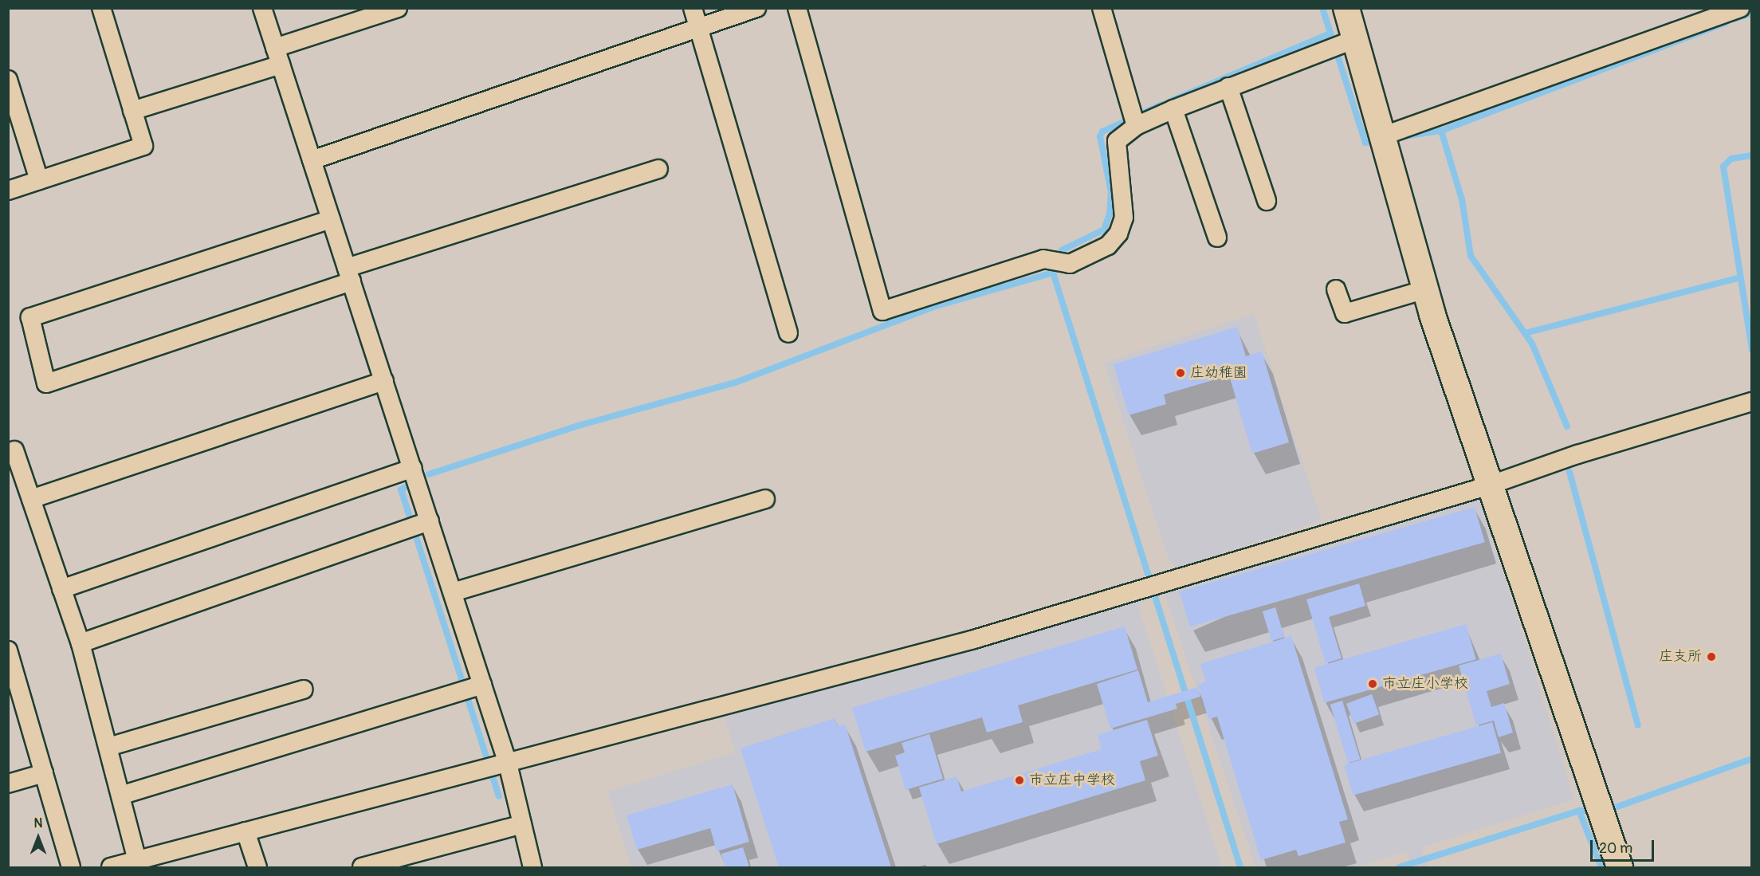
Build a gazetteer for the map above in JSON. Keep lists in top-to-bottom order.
{
  "places": [
    "庄幼稚園",
    "庄支所",
    "市立庄小学校",
    "市立庄中学校"
  ],
  "scale_bar": "20 m",
  "north": "top"
}
